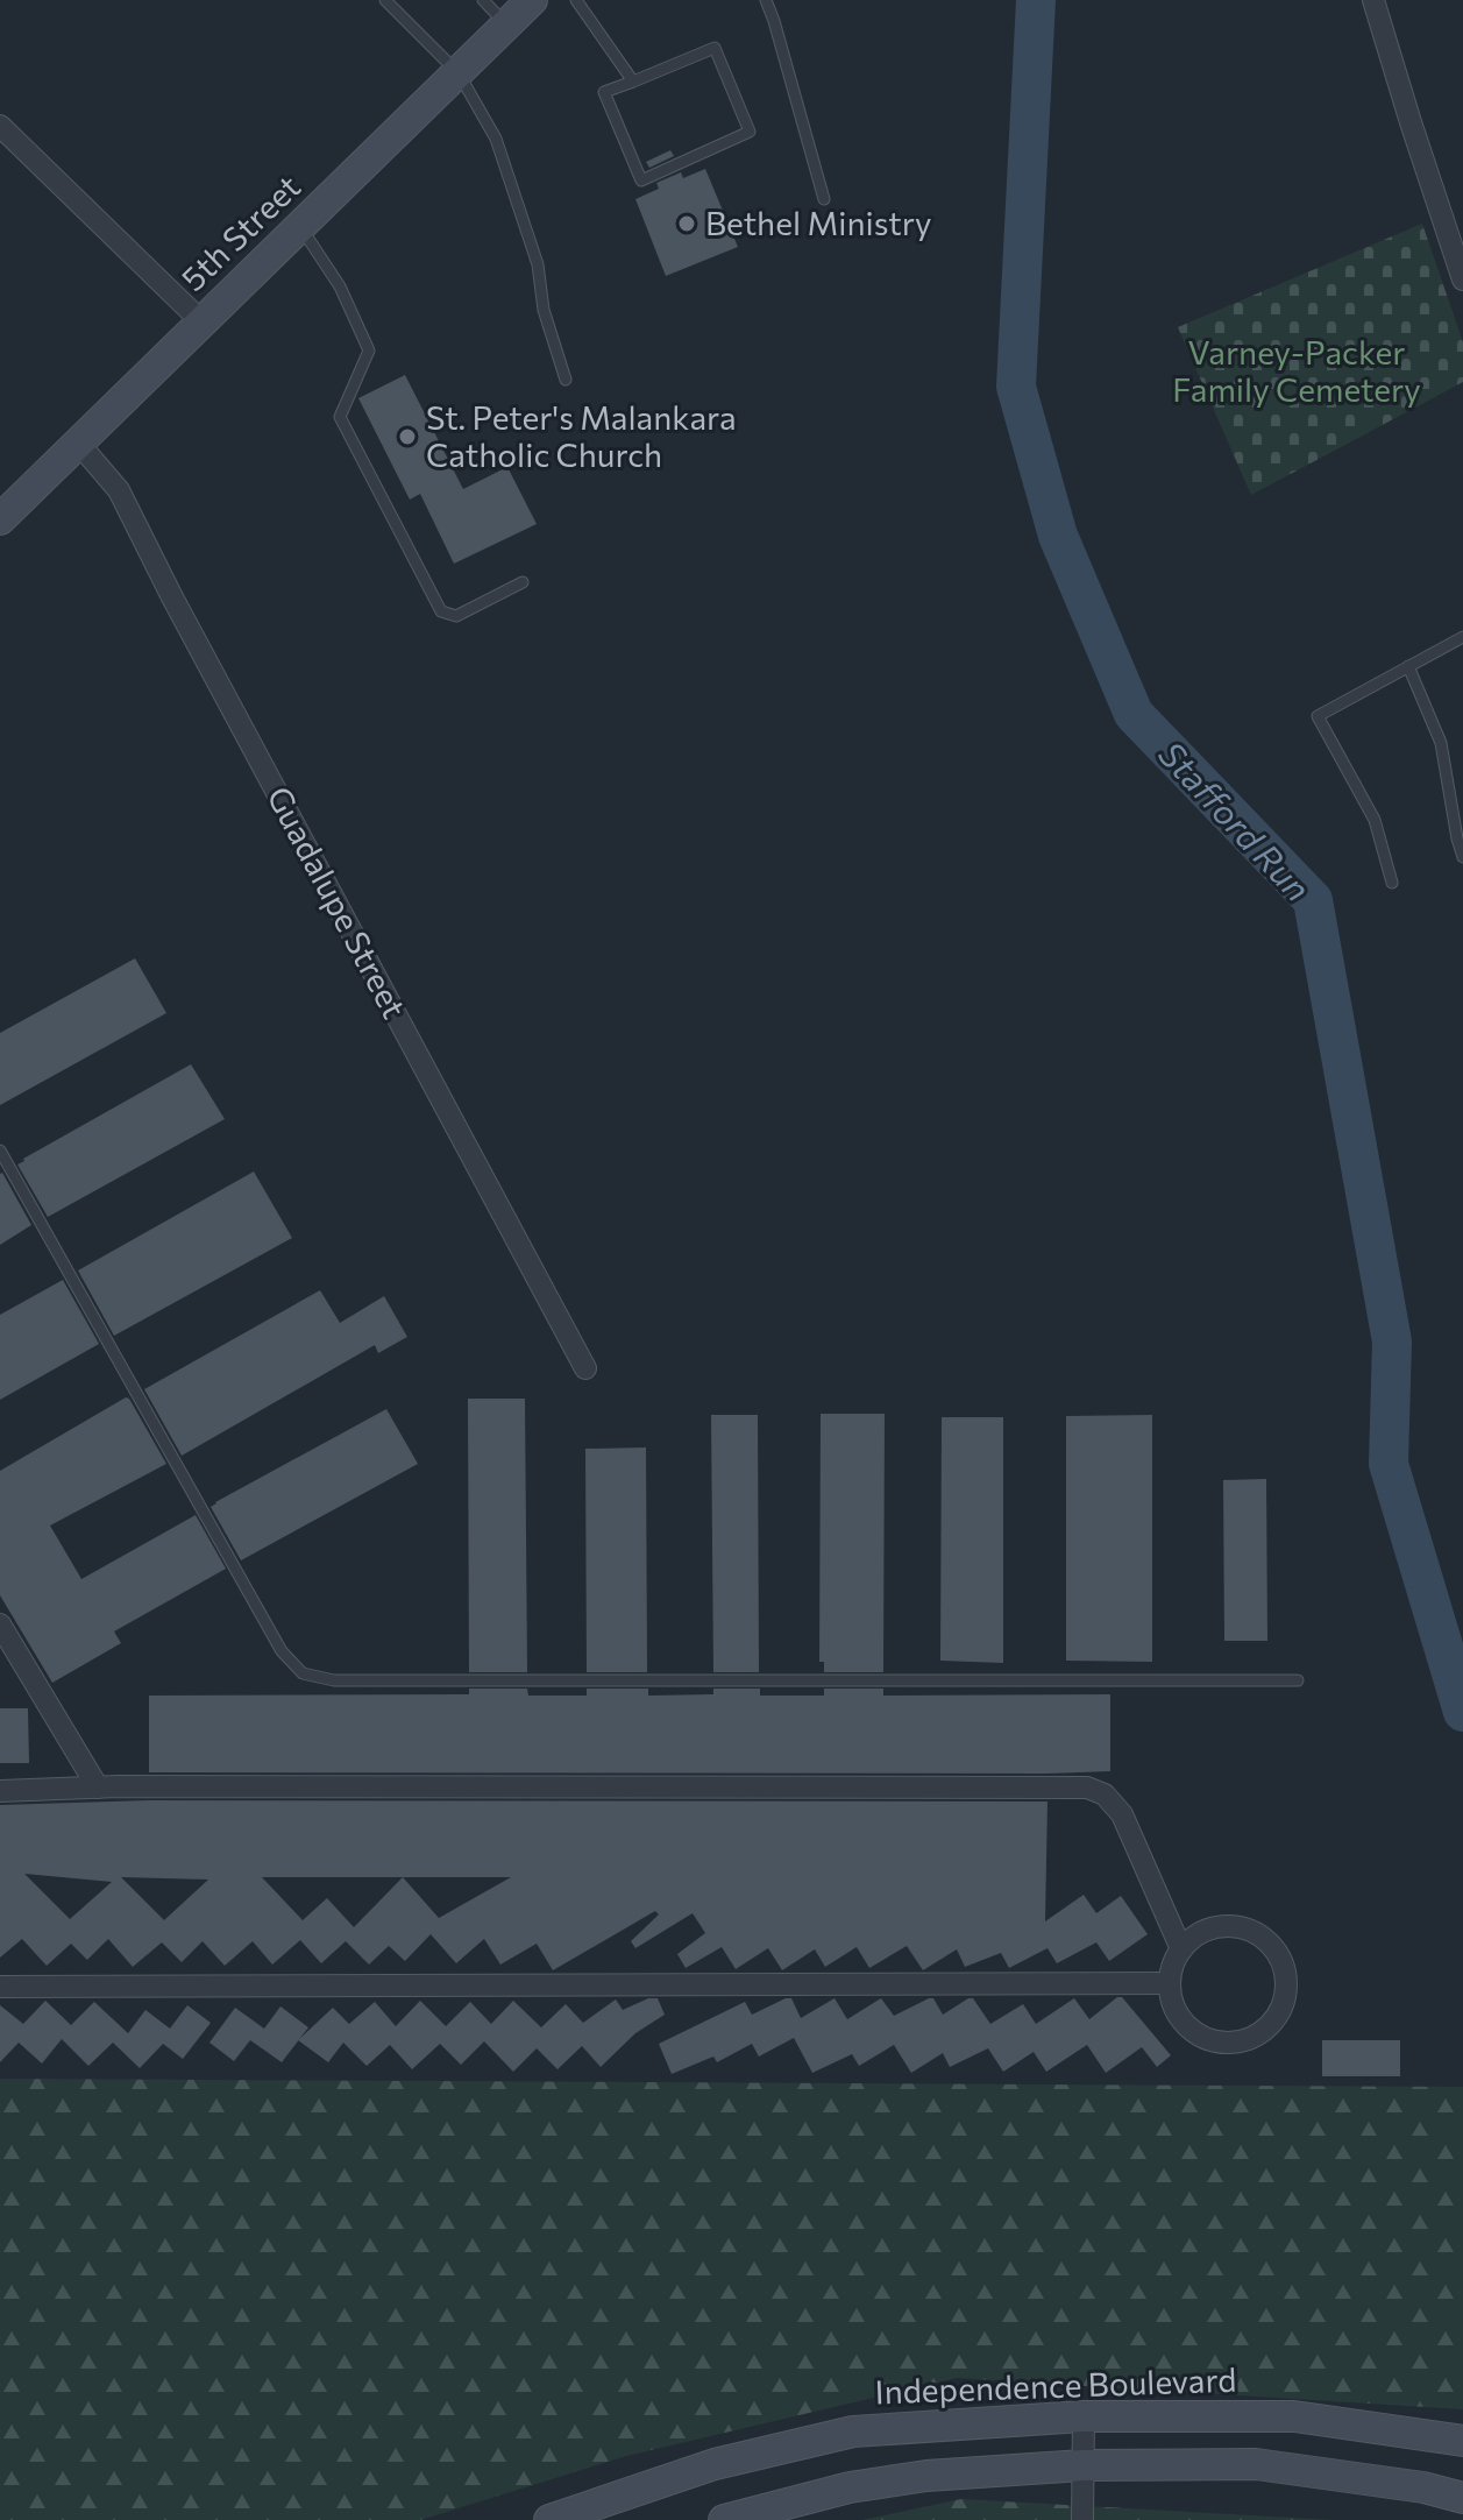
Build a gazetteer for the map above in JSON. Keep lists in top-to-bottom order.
{
  "streets": {
    "main road": ["5th Street", "Independence Boulevard"],
    "street": ["Guadalupe Street"]
  },
  "crossings": [
    ["5th Street", "Guadalupe Street"]
  ],
  "water": ["Stafford Run"],
  "parks": ["Varney-Packer Family Cemetery"],
  "places": ["Bethel Ministry", "St. Peter's Malankara Catholic Church"]
}
